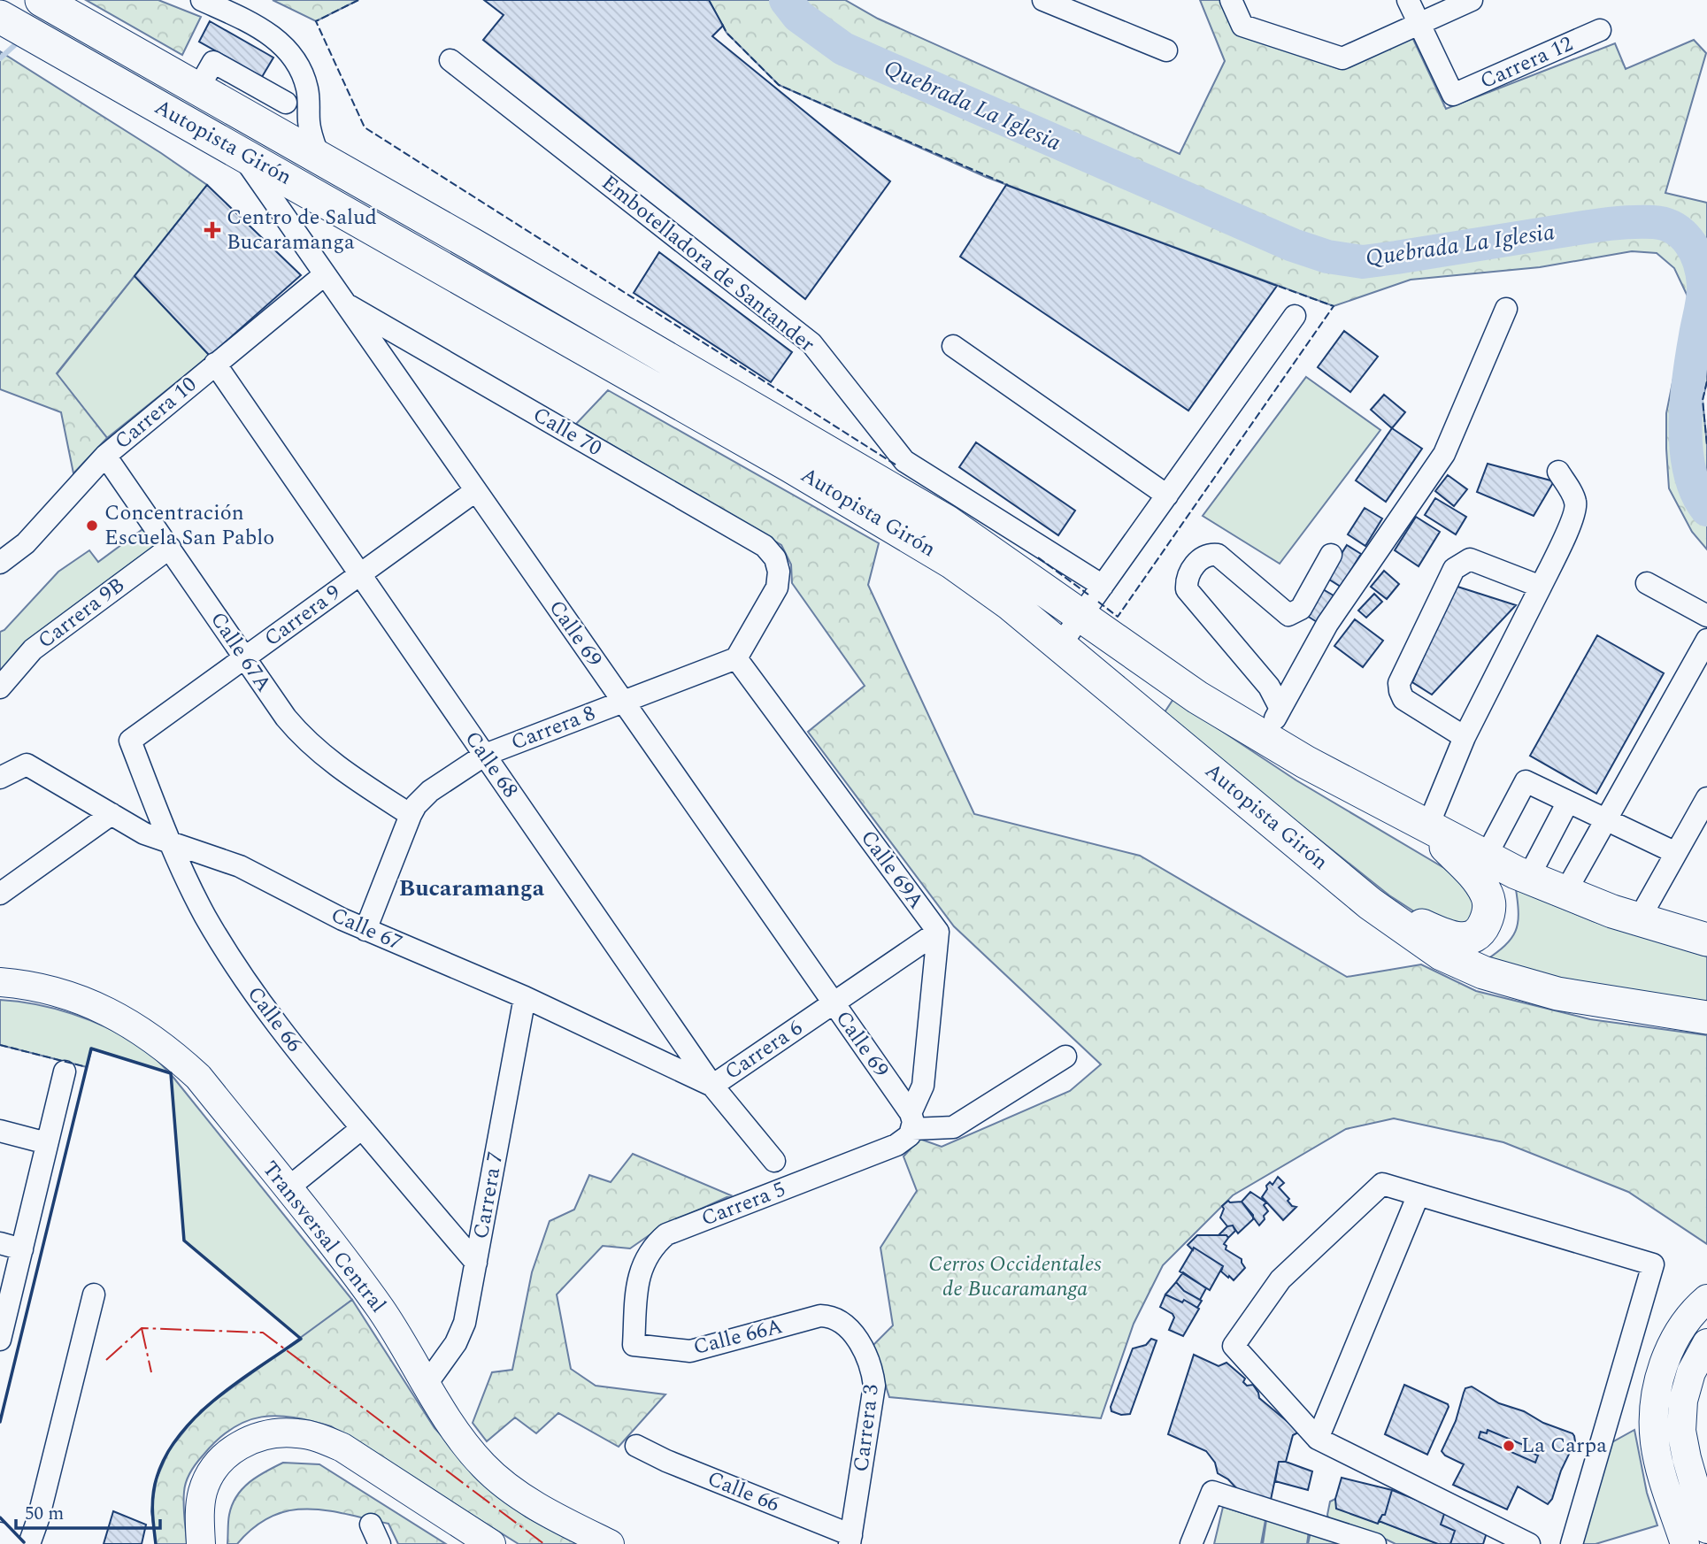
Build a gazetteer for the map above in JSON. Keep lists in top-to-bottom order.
{
  "streets": {
    "highway": ["Autopista Girón"],
    "main road": ["Transversal Central"],
    "street": [
      "Carrera 12",
      "Embotelladora de Santander",
      "Carrera 10",
      "Calle 70",
      "Carrera 9B",
      "Carrera 9",
      "Calle 69",
      "Calle 67A",
      "Carrera 8",
      "Calle 68",
      "Calle 69A",
      "Calle 67",
      "Calle 66",
      "Carrera 6",
      "Carrera 7",
      "Carrera 5",
      "Calle 66A",
      "Carrera 3"
    ]
  },
  "crossings": [
    ["Autopista Girón", "Calle 69"],
    ["Carrera 10", "Calle 69"],
    ["Carrera 10", "Calle 67A"],
    ["Carrera 10", "Calle 68"],
    ["Calle 70", "Calle 69"],
    ["Calle 70", "Carrera 8"],
    ["Calle 70", "Calle 69A"],
    ["Carrera 9B", "Calle 67A"],
    ["Carrera 9", "Calle 69"],
    ["Carrera 9", "Calle 67A"],
    ["Carrera 9", "Calle 68"],
    ["Carrera 9", "Calle 66"],
    ["Calle 69", "Carrera 8"],
    ["Calle 69", "Calle 69A"],
    ["Calle 69", "Carrera 6"],
    ["Calle 69", "Carrera 5"],
    ["Calle 67A", "Carrera 8"],
    ["Carrera 8", "Calle 68"],
    ["Carrera 8", "Calle 69A"],
    ["Carrera 8", "Calle 67"],
    ["Calle 68", "Calle 67"],
    ["Calle 68", "Carrera 6"],
    ["Calle 69A", "Carrera 6"],
    ["Calle 69A", "Carrera 5"],
    ["Calle 67", "Calle 66"],
    ["Calle 67", "Carrera 6"],
    ["Calle 67", "Carrera 7"],
    ["Calle 66", "Carrera 7"],
    ["Calle 66", "Carrera 3"],
    ["Carrera 7", "Transversal Central"],
    ["Carrera 5", "Calle 66A"],
    ["Calle 66A", "Carrera 3"]
  ],
  "districts": ["Bucaramanga"],
  "water": ["Quebrada La Iglesia"],
  "parks": ["Cerros Occidentales de Bucaramanga"],
  "places": {
    "health": ["Centro de Salud Bucaramanga"],
    "other": ["Concentración Escuela San Pablo", "La Carpa"]
  },
  "scale_bar": "50 m"
}
